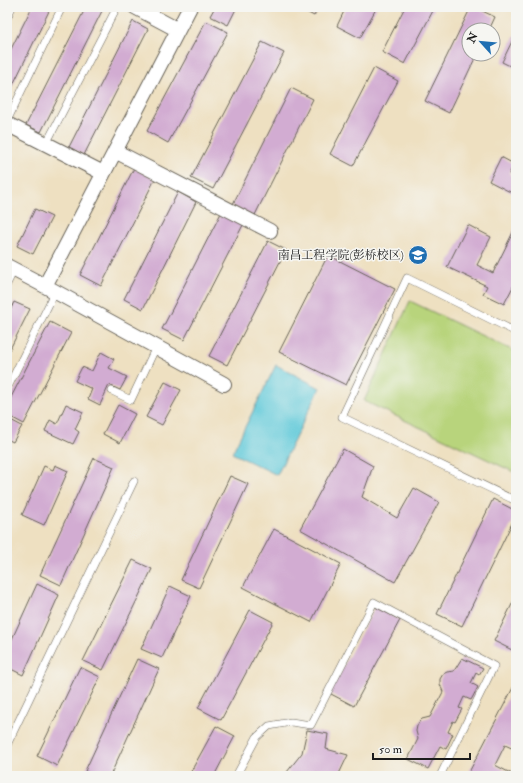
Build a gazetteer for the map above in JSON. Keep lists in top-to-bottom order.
{
  "places": {
    "school or university": ["南昌工程学院(彭桥校区)"]
  },
  "scale_bar": "50 m",
  "north": "top left"
}
